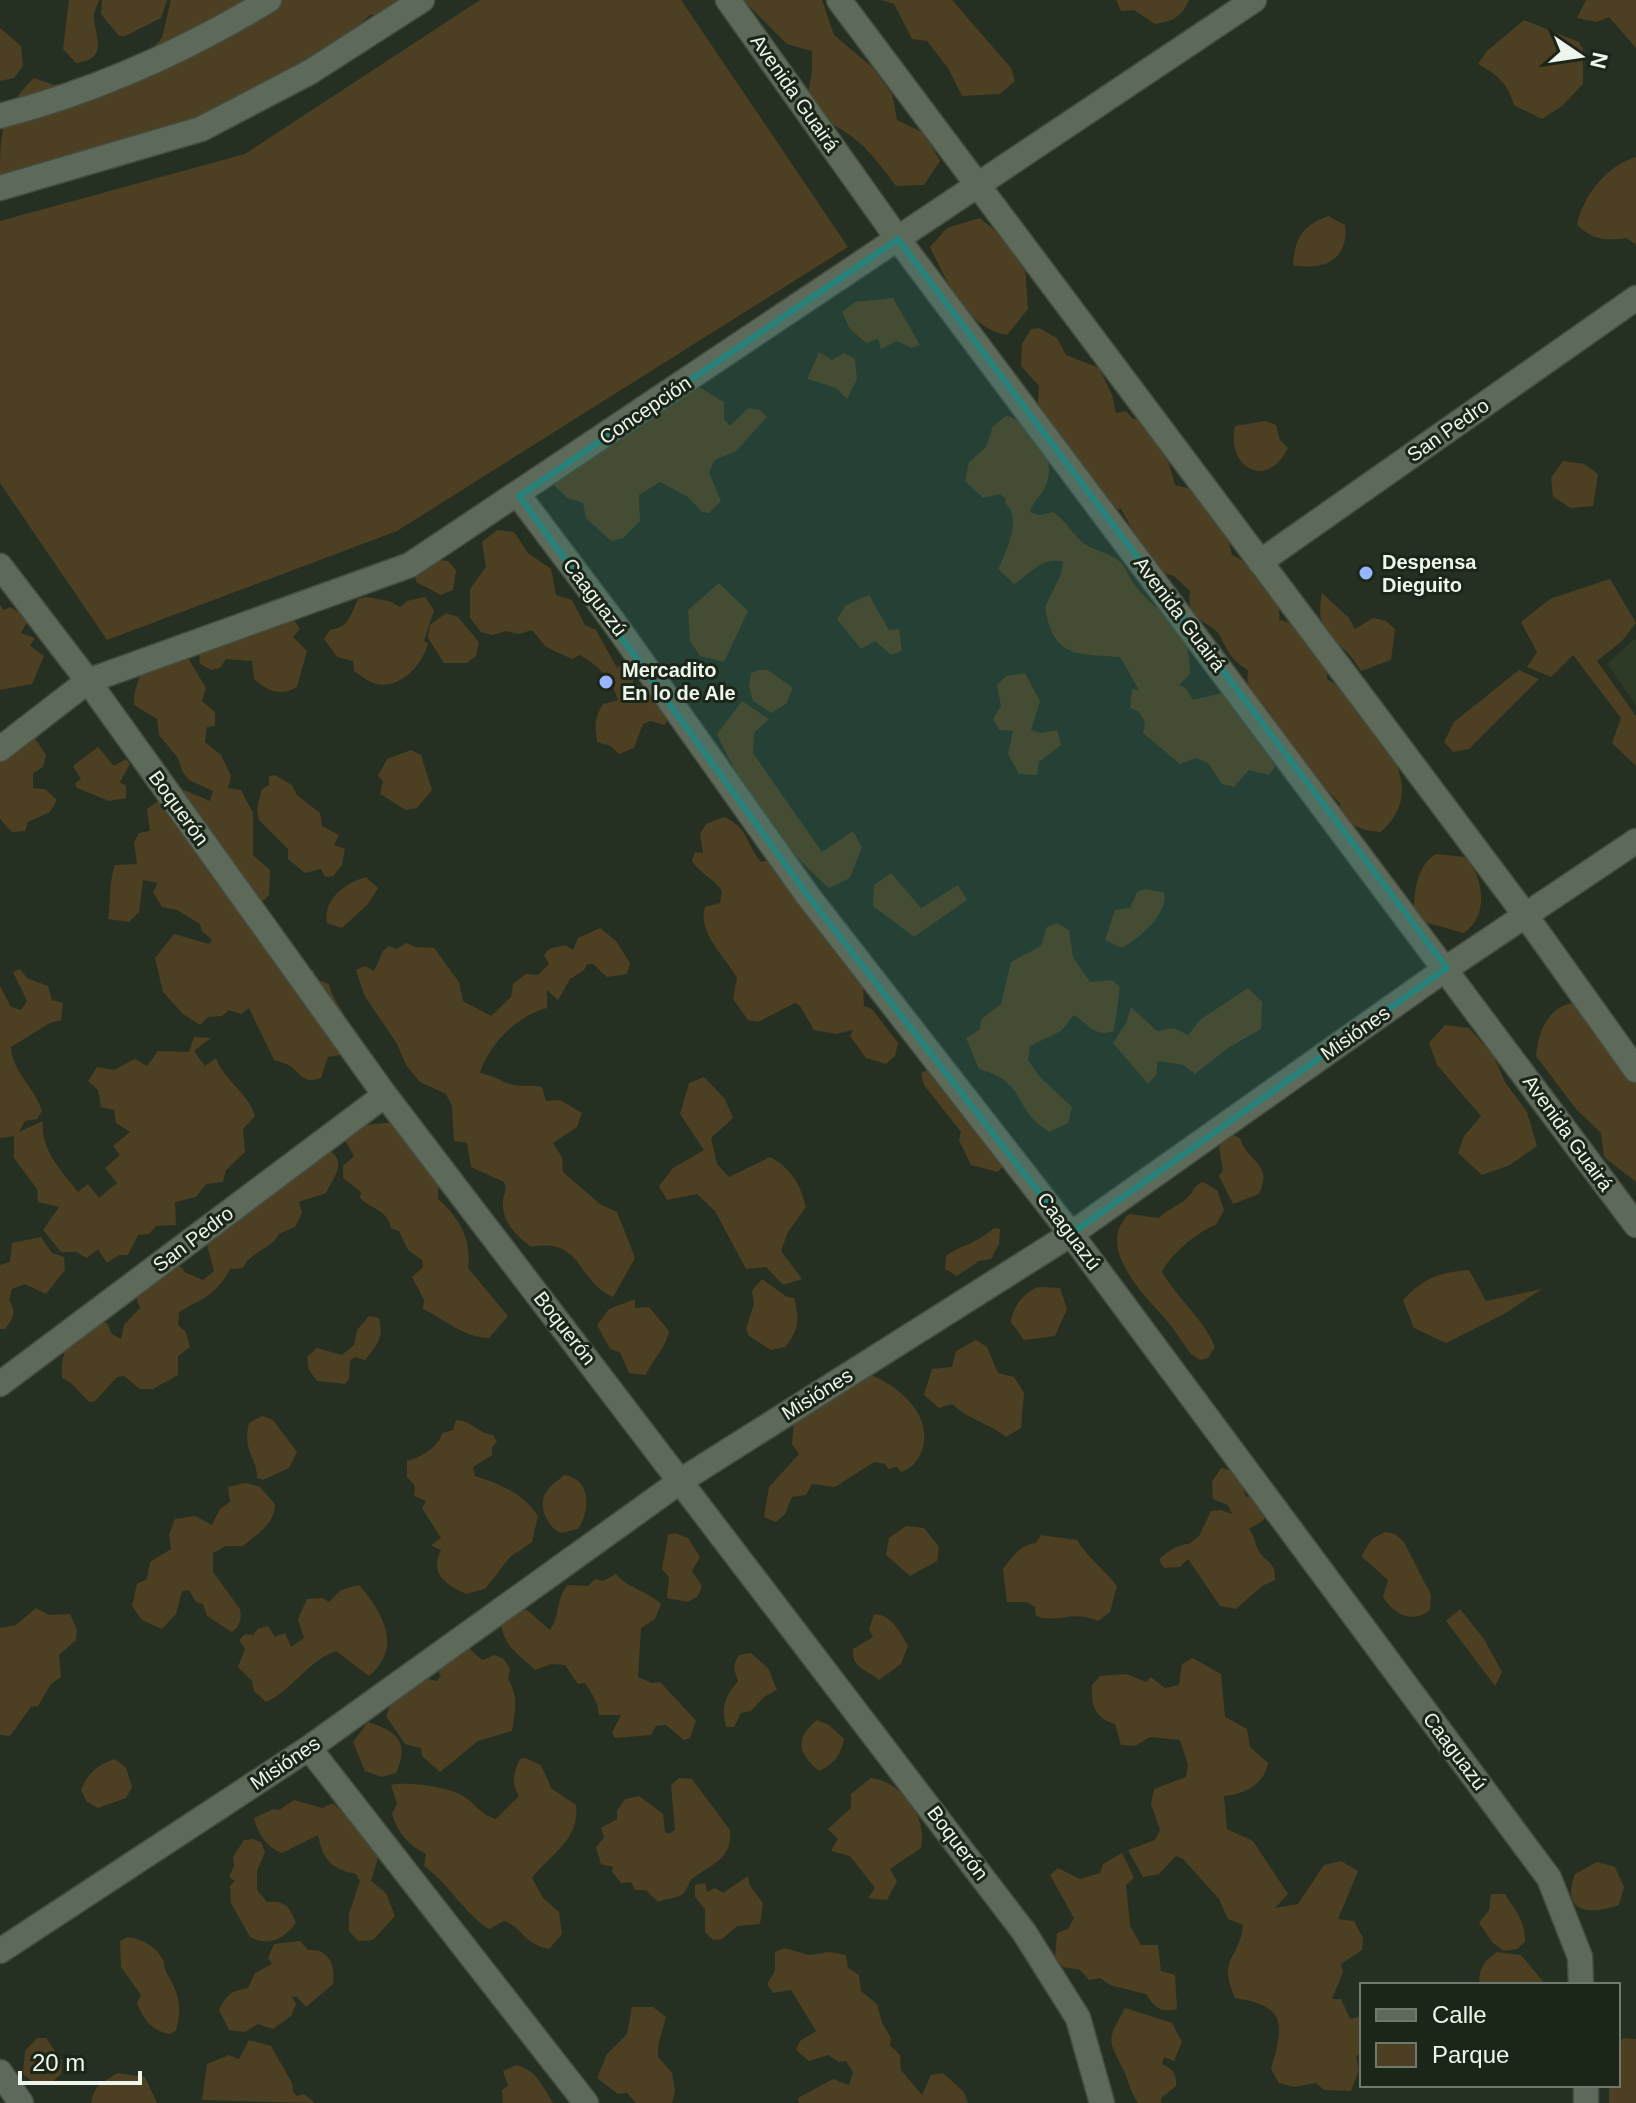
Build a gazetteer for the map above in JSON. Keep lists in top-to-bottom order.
{
  "streets": {
    "street": [
      "Avenida Guairá",
      "Concepción",
      "San Pedro",
      "Caaguazú",
      "Boquerón",
      "Misiónes"
    ]
  },
  "crossings": [
    ["Avenida Guairá", "Concepción"],
    ["Avenida Guairá", "Misiónes"],
    ["Concepción", "Caaguazú"],
    ["Concepción", "Boquerón"],
    ["San Pedro", "Boquerón"],
    ["Caaguazú", "Misiónes"],
    ["Boquerón", "Misiónes"]
  ],
  "places": ["Despensa Dieguito", "Mercadito En lo de Ale"],
  "legend": ["Calle", "Parque"],
  "scale_bar": "20 m",
  "north": "right"
}
